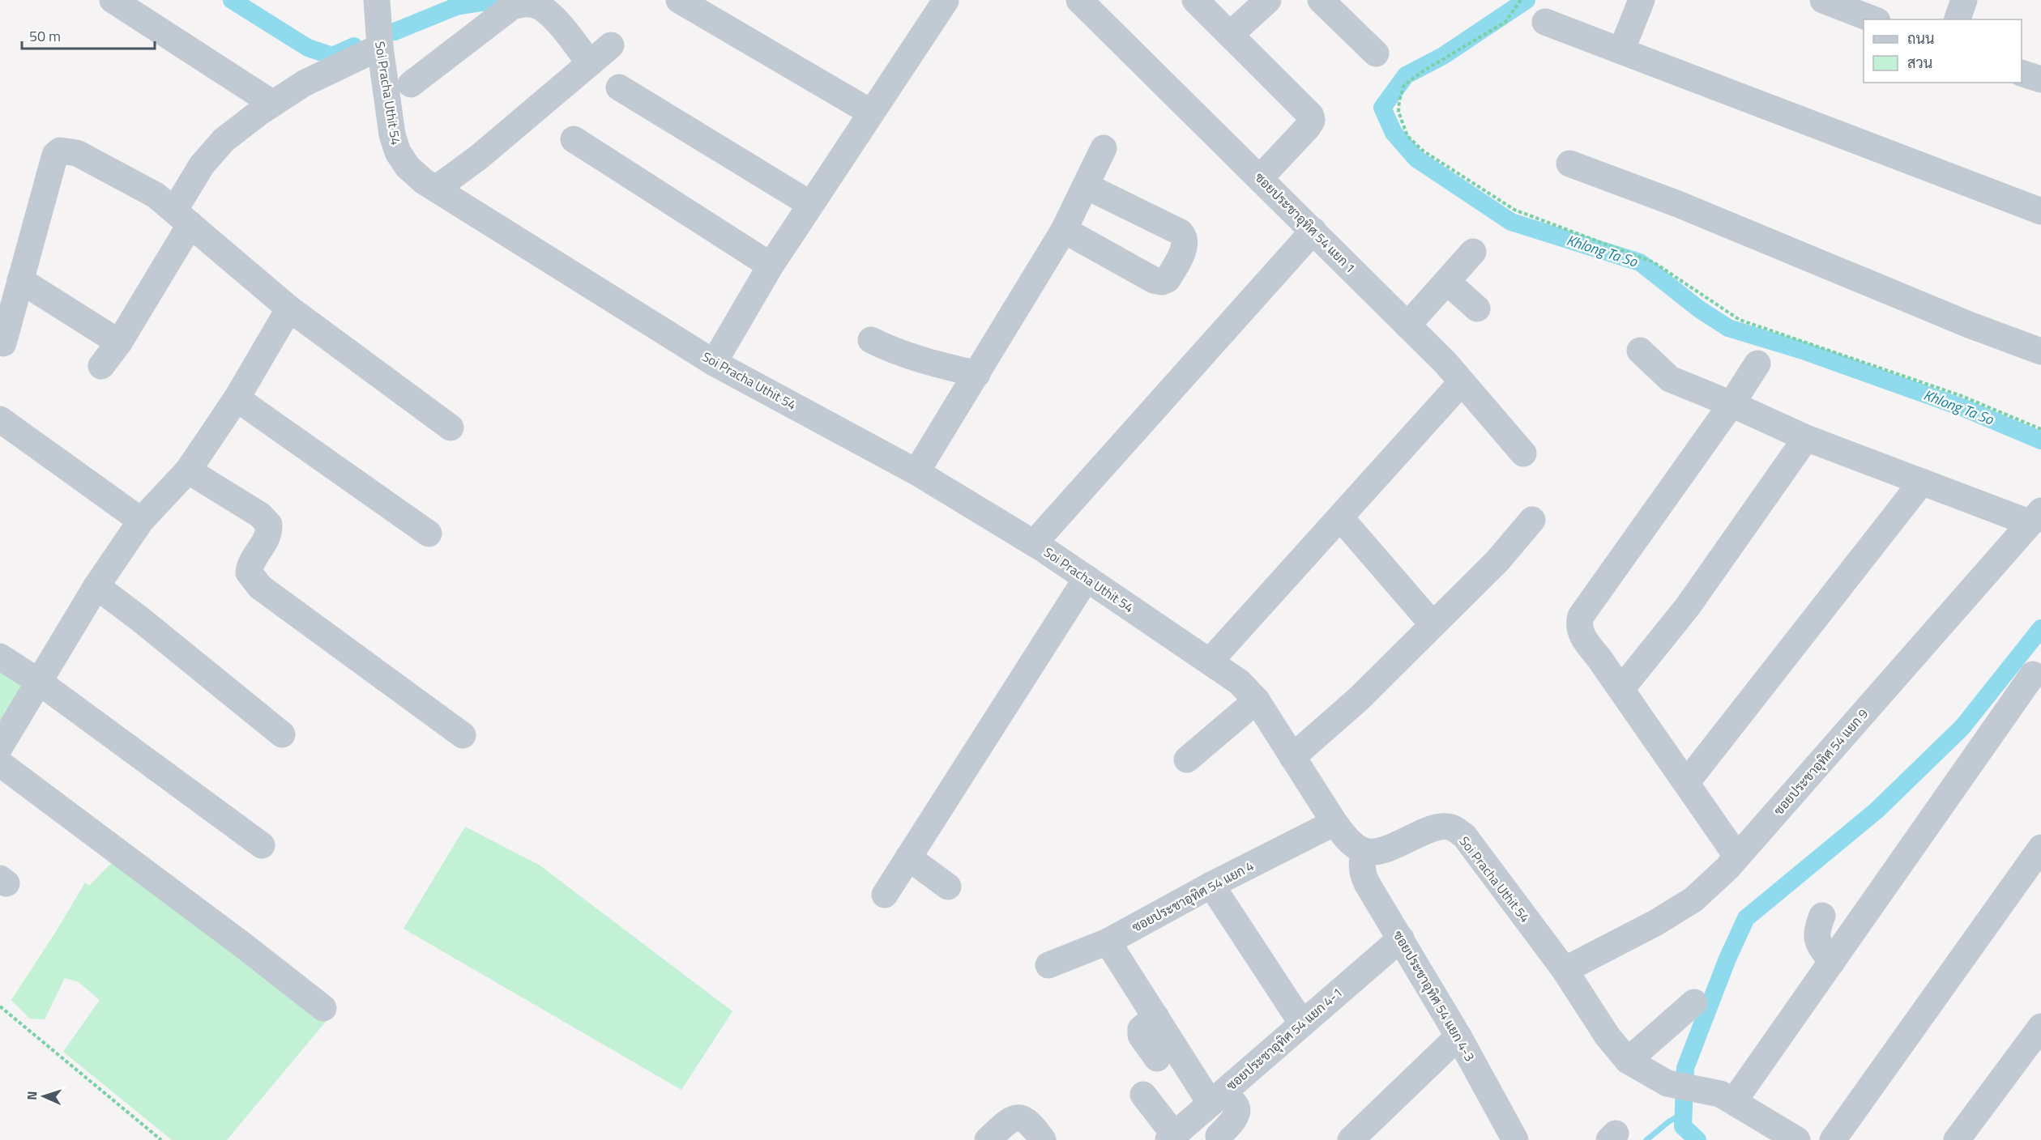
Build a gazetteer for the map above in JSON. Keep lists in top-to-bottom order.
{
  "streets": {
    "street": [
      "Soi Pracha Uthit 54",
      "ซอยประชาอุทิศ 54 แยก 1",
      "ซอยประชาอุทิศ 54 แยก 9",
      "ซอยประชาอุทิศ 54 แยก 4",
      "ซอยประชาอุทิศ 54 แยก 4-3",
      "ซอยประชาอุทิศ 54 แยก 4-1"
    ]
  },
  "crossings": [
    ["Soi Pracha Uthit 54", "ซอยประชาอุทิศ 54 แยก 9"],
    ["Soi Pracha Uthit 54", "ซอยประชาอุทิศ 54 แยก 4"],
    ["Soi Pracha Uthit 54", "ซอยประชาอุทิศ 54 แยก 4-3"],
    ["ซอยประชาอุทิศ 54 แยก 4-3", "ซอยประชาอุทิศ 54 แยก 4-1"]
  ],
  "water": ["Khlong Ta So"],
  "legend": ["ถนน", "สวน"],
  "scale_bar": "50 m",
  "north": "left"
}
